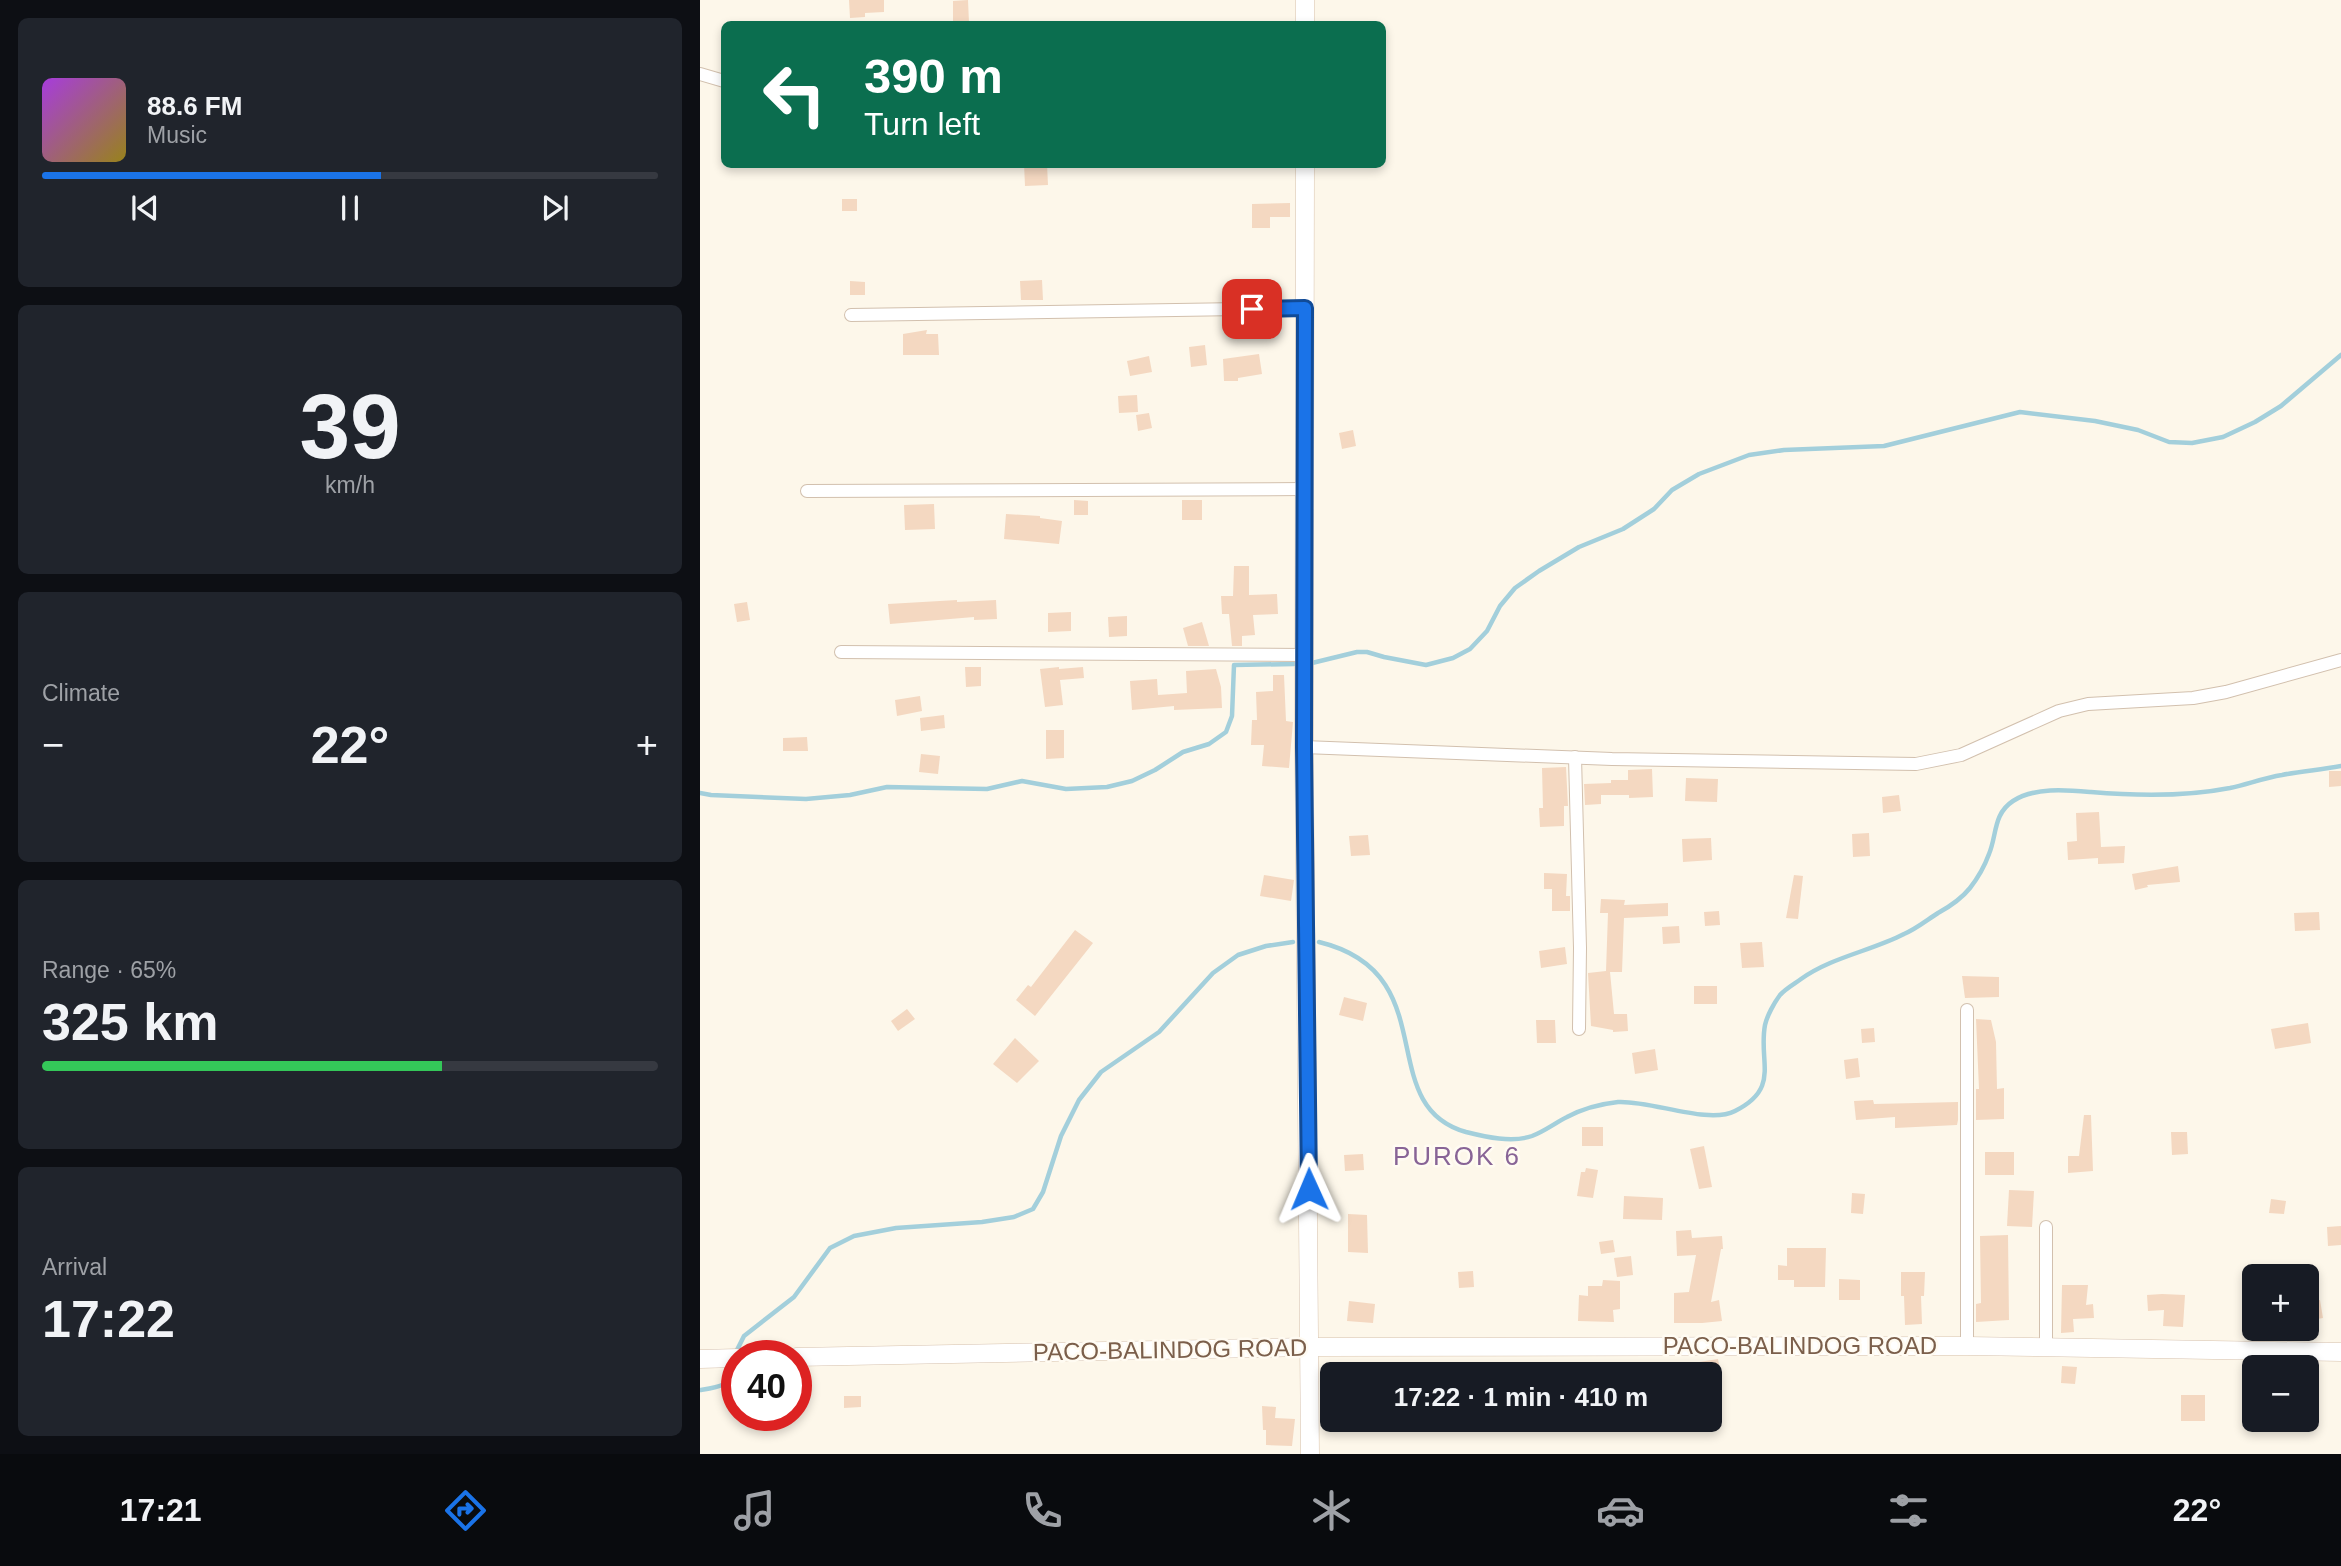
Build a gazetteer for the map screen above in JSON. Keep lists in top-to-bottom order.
{
  "streets": {
    "street": ["PACO-BALINDOG ROAD"]
  },
  "districts": ["PUROK 6"],
  "page": {
    "turn": ["390 m", "Turn left"],
    "song": ["88.6 FM", "Music"],
    "tile": [
      ["39", "km/h"],
      "Climate",
      ["Range · 65%", "325 km"],
      ["Arrival", "17:22"]
    ],
    "heat": ["−", "22°", "+"],
    "map_buttons": ["+", "−"],
    "limit": "40",
    "trip": "17:22 · 1 min · 410 m",
    "tabs": ["17:21", "22°"]
  }
}
